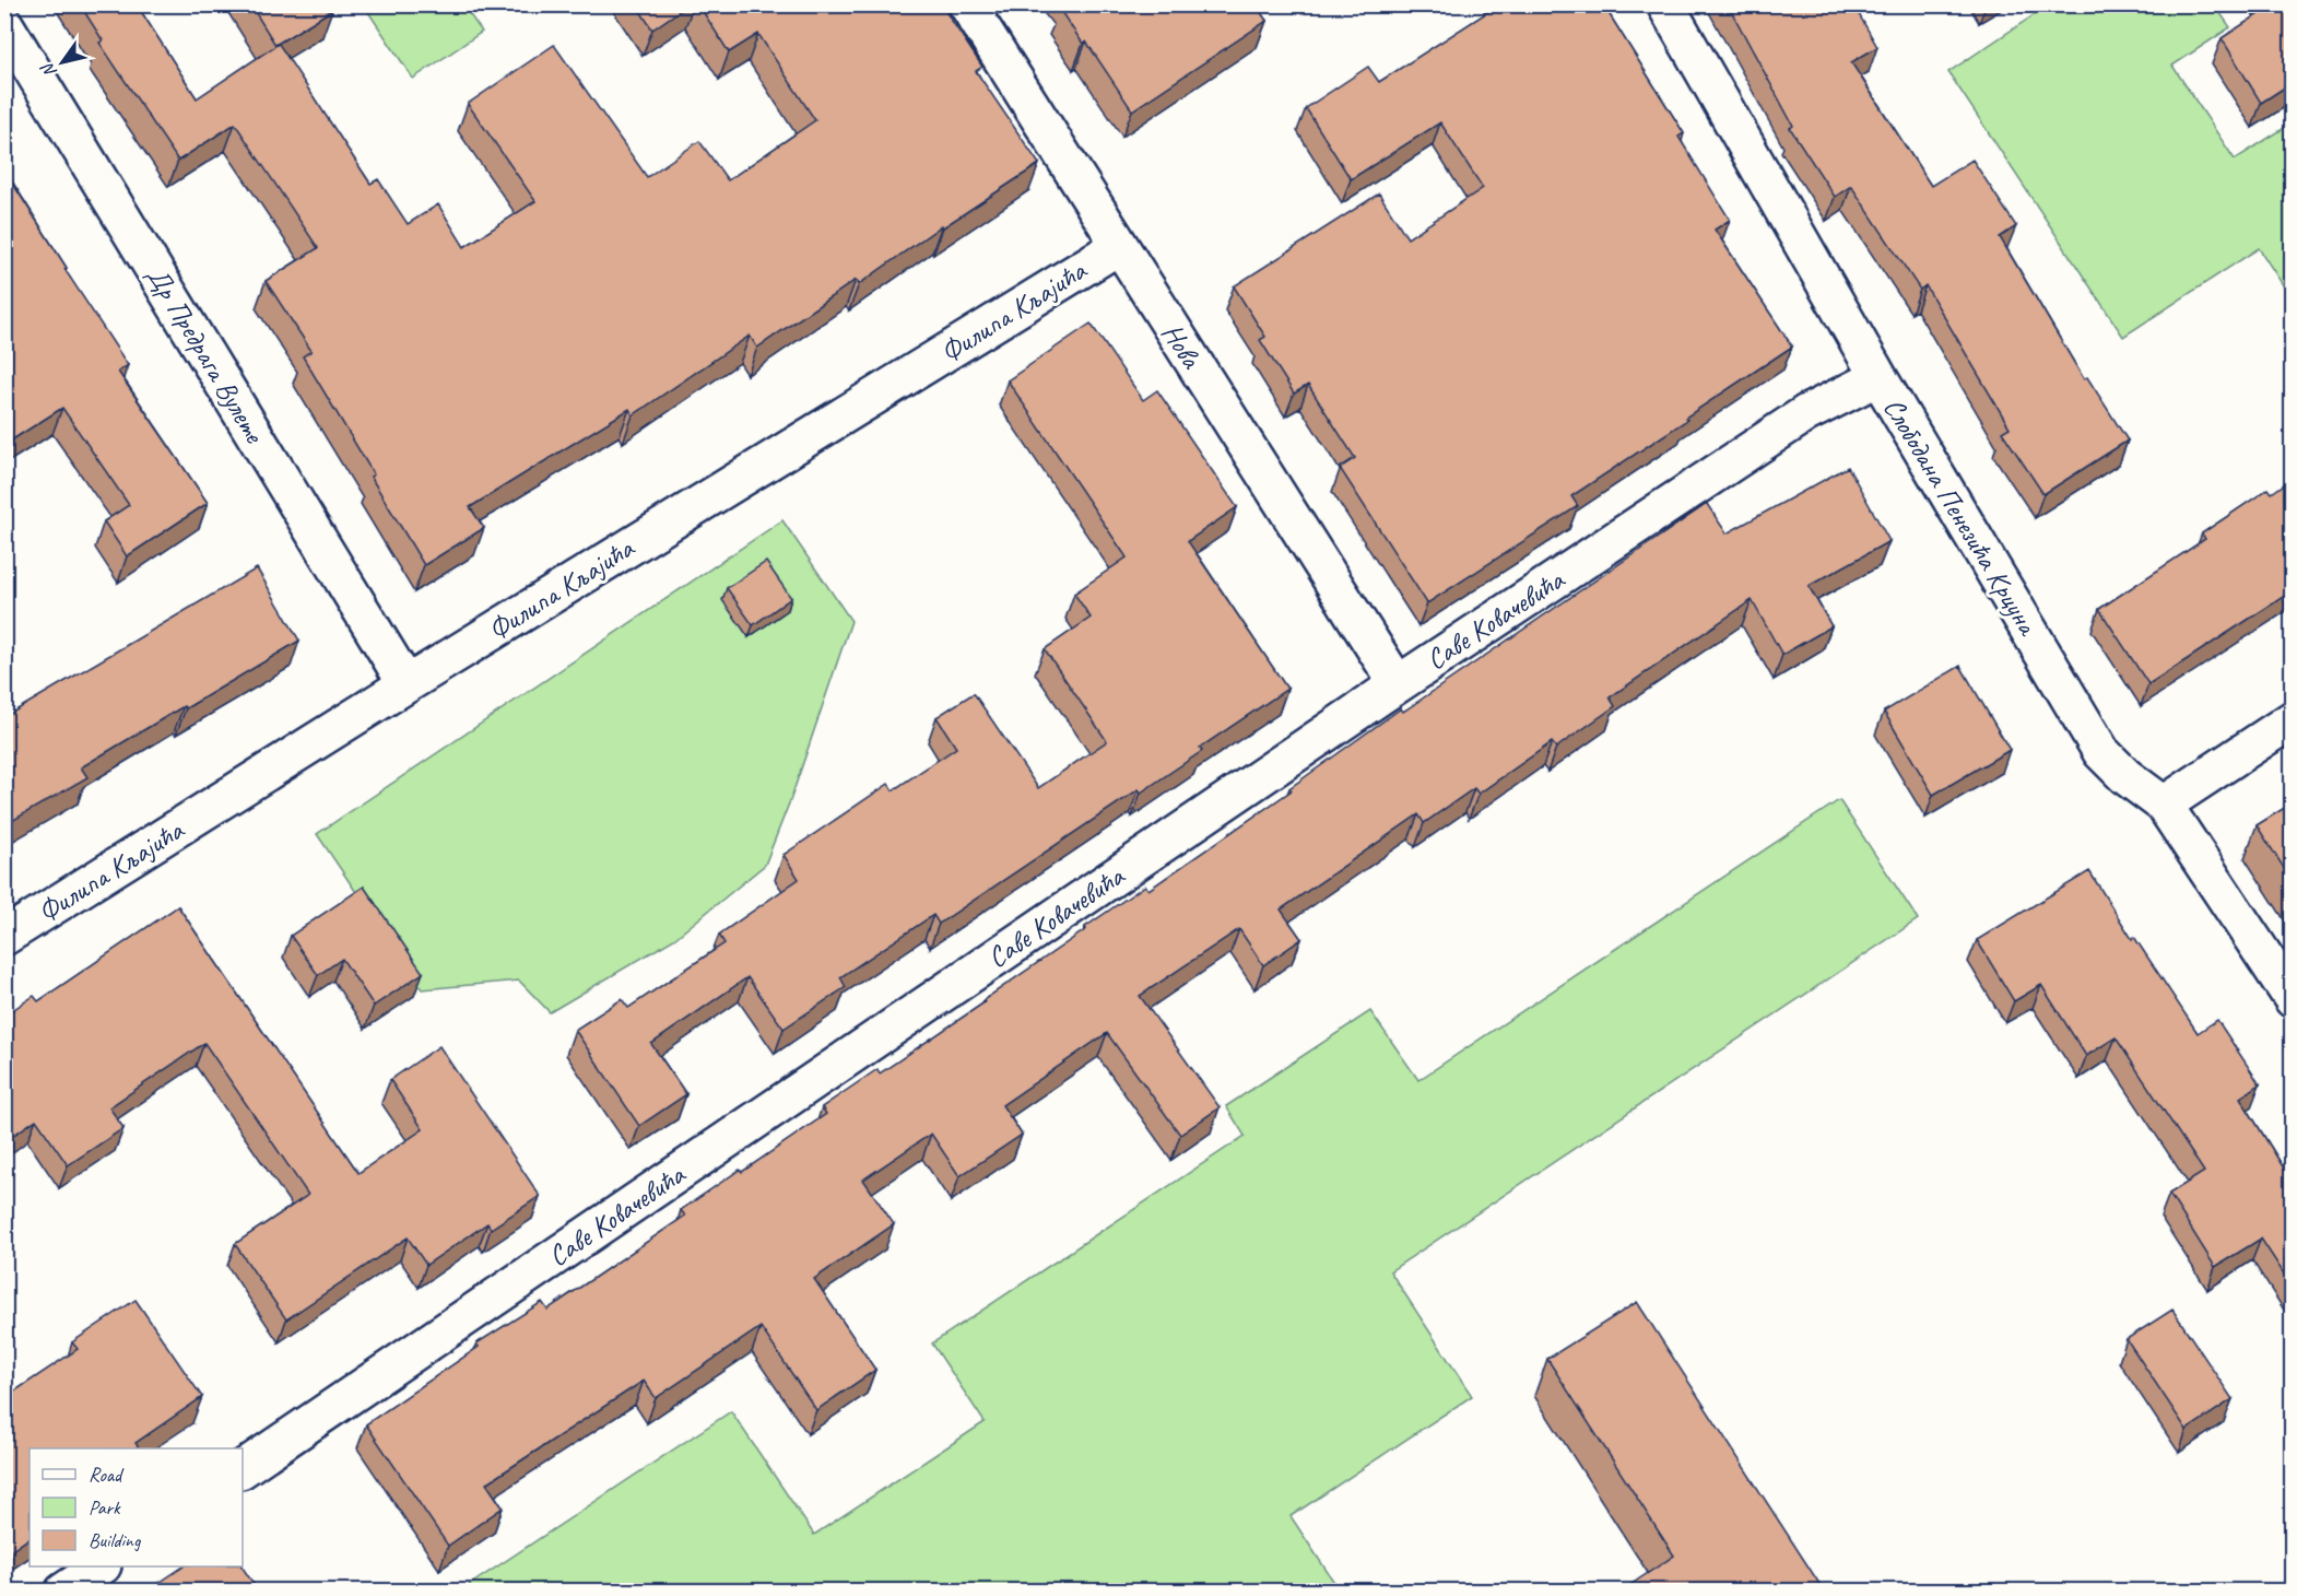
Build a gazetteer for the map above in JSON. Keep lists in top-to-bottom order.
{
  "streets": {
    "street": [
      "Филипа Кљајића",
      "Нова",
      "Др Предрага Вулете",
      "Слободана Пенезића Крцуна",
      "Саве Ковачевића"
    ]
  },
  "crossings": [
    ["Филипа Кљајића", "Нова"],
    ["Филипа Кљајића", "Др Предрага Вулете"],
    ["Нова", "Саве Ковачевића"],
    ["Слободана Пенезића Крцуна", "Саве Ковачевића"]
  ],
  "legend": ["Road", "Park", "Building"],
  "north": "bottom left"
}
